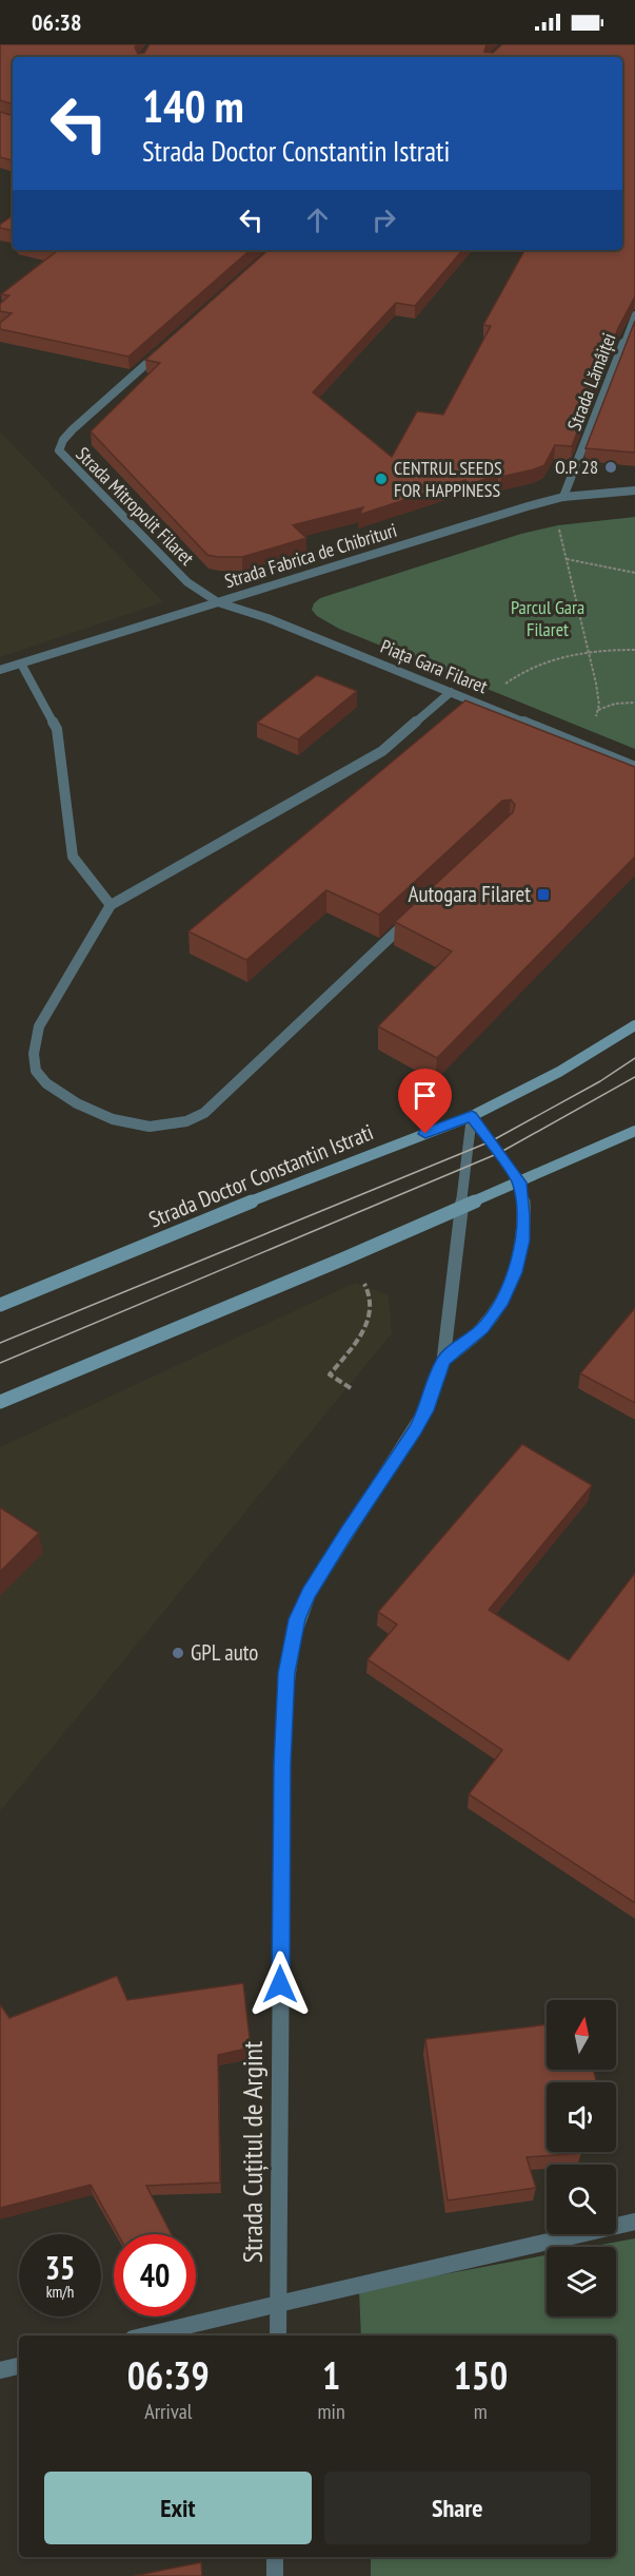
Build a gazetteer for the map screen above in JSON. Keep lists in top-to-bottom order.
{
  "streets": {
    "main road": ["Strada Doctor Constantin Istrati"],
    "street": [
      "Strada Lămâiței",
      "Strada Mitropolit Filaret",
      "Strada Fabrica de Chibrituri",
      "Piața Gara Filaret",
      "Strada Cuțitul de Argint"
    ]
  },
  "crossings": [
    ["Strada Lămâiței", "Strada Fabrica de Chibrituri"],
    ["Strada Mitropolit Filaret", "Strada Fabrica de Chibrituri"],
    ["Strada Mitropolit Filaret", "Piața Gara Filaret"],
    ["Strada Fabrica de Chibrituri", "Piața Gara Filaret"],
    ["Strada Doctor Constantin Istrati", "Strada Cuțitul de Argint"]
  ],
  "parks": ["Parcul Gara Filaret"],
  "places": {
    "other": ["O.P. 28", "CENTRUL SEEDS FOR HAPPINESS", "GPL auto"],
    "transit": ["Autogara Filaret"]
  },
  "north": "top",
  "page": {
    "status": "06:38",
    "turn": ["140 m", "Strada Doctor Constantin Istrati"],
    "speed": "35 km/h",
    "limit": "40",
    "eta": [
      "06:39",
      "Arrival",
      "1",
      "min",
      "150",
      "m"
    ],
    "buttons": ["Exit", "Share"]
  }
}
